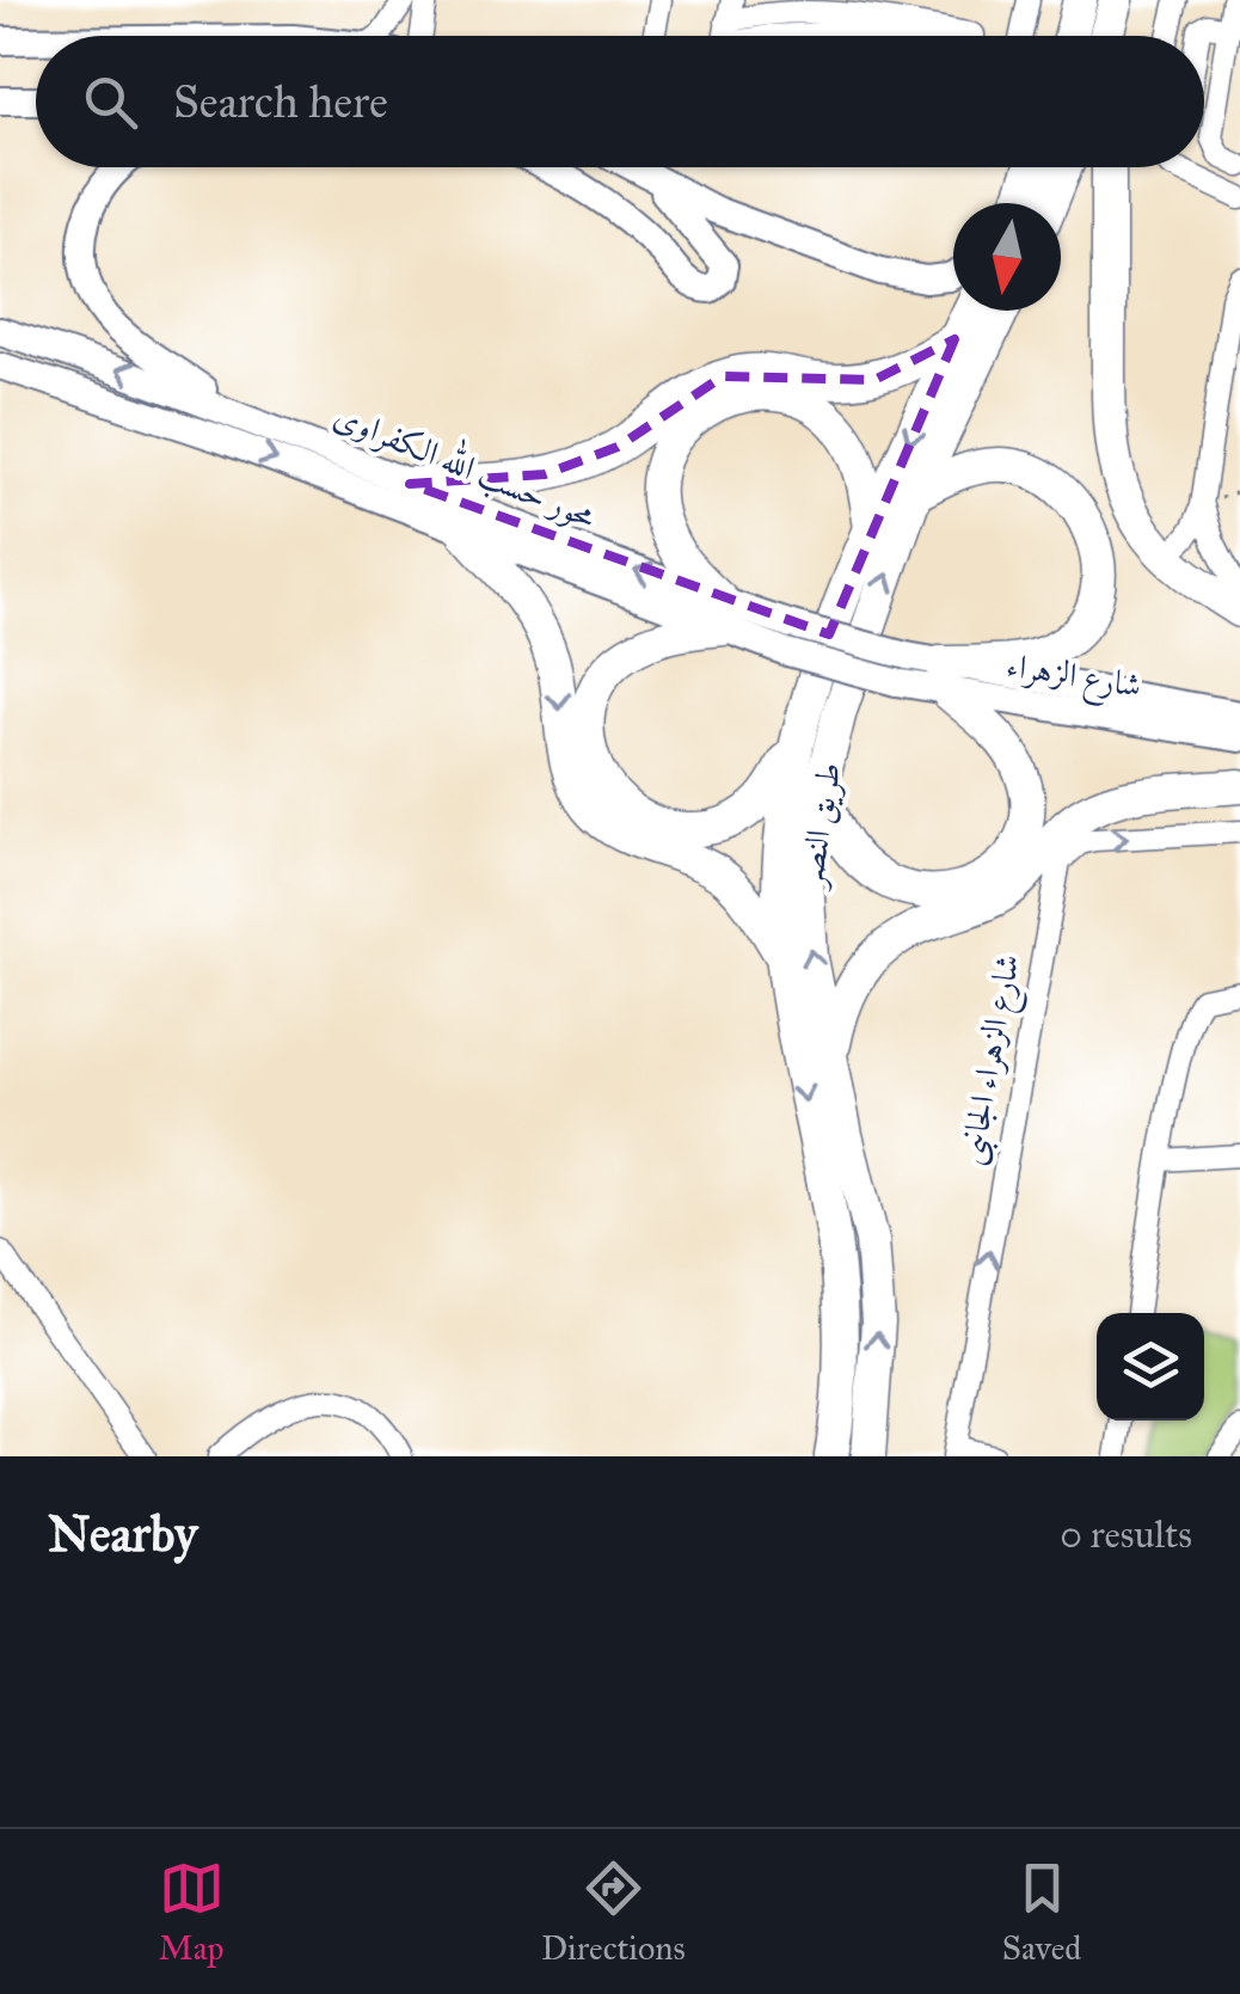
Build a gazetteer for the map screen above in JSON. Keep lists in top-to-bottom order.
{
  "streets": {
    "highway": ["طريق النصر"],
    "main road": ["محور حسب الله الكفراوى", "شارع الزهراء"],
    "street": ["شارع الزهراء الجانبى"]
  },
  "crossings": [
    ["محور حسب الله الكفراوى", "شارع الزهراء"]
  ],
  "north": "bottom",
  "page": {
    "search": "Search here",
    "heading": ["Nearby", "0 results"],
    "nav": ["Map", "Directions", "Saved"]
  }
}
